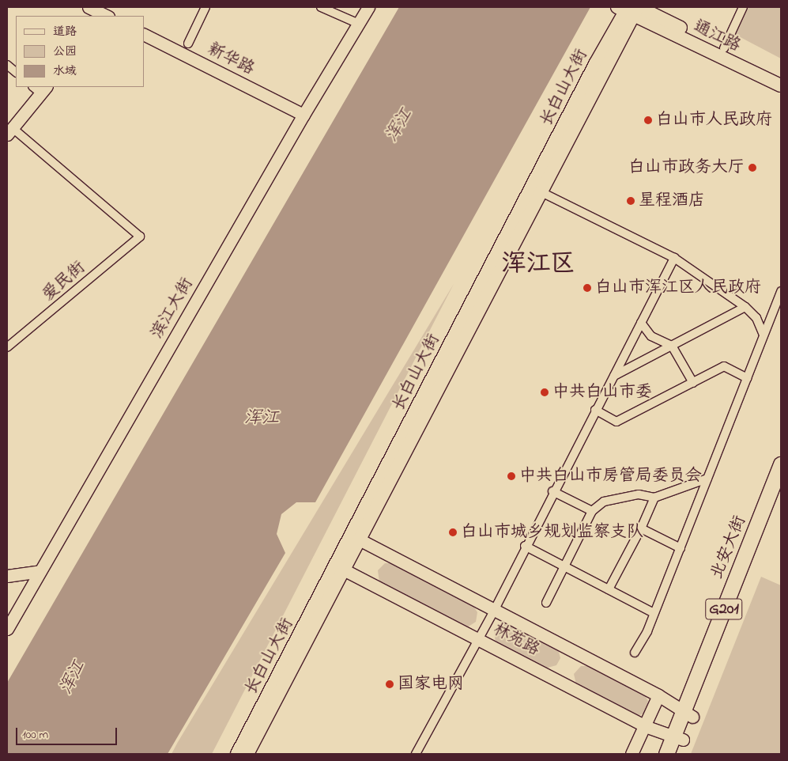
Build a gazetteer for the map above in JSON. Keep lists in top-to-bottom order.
{
  "streets": {
    "highway": ["北安大街", "G201"],
    "main road": ["通江路", "长白山大街"],
    "street": [
      "新华路",
      "爱民街",
      "滨江大街",
      "林苑路"
    ]
  },
  "crossings": [
    ["通江路", "长白山大街"],
    ["新华路", "滨江大街"],
    ["长白山大街", "林苑路"],
    ["北安大街", "林苑路"]
  ],
  "districts": ["浑江区"],
  "water": ["浑江"],
  "places": [
    "白山市人民政府",
    "白山市政务大厅",
    "星程酒店",
    "白山市浑江区人民政府",
    "中共白山市委",
    "中共白山市房管局委员会",
    "白山市城乡规划监察支队",
    "国家电网"
  ],
  "legend": ["道路", "公园", "水域"],
  "scale_bar": "100 m"
}
